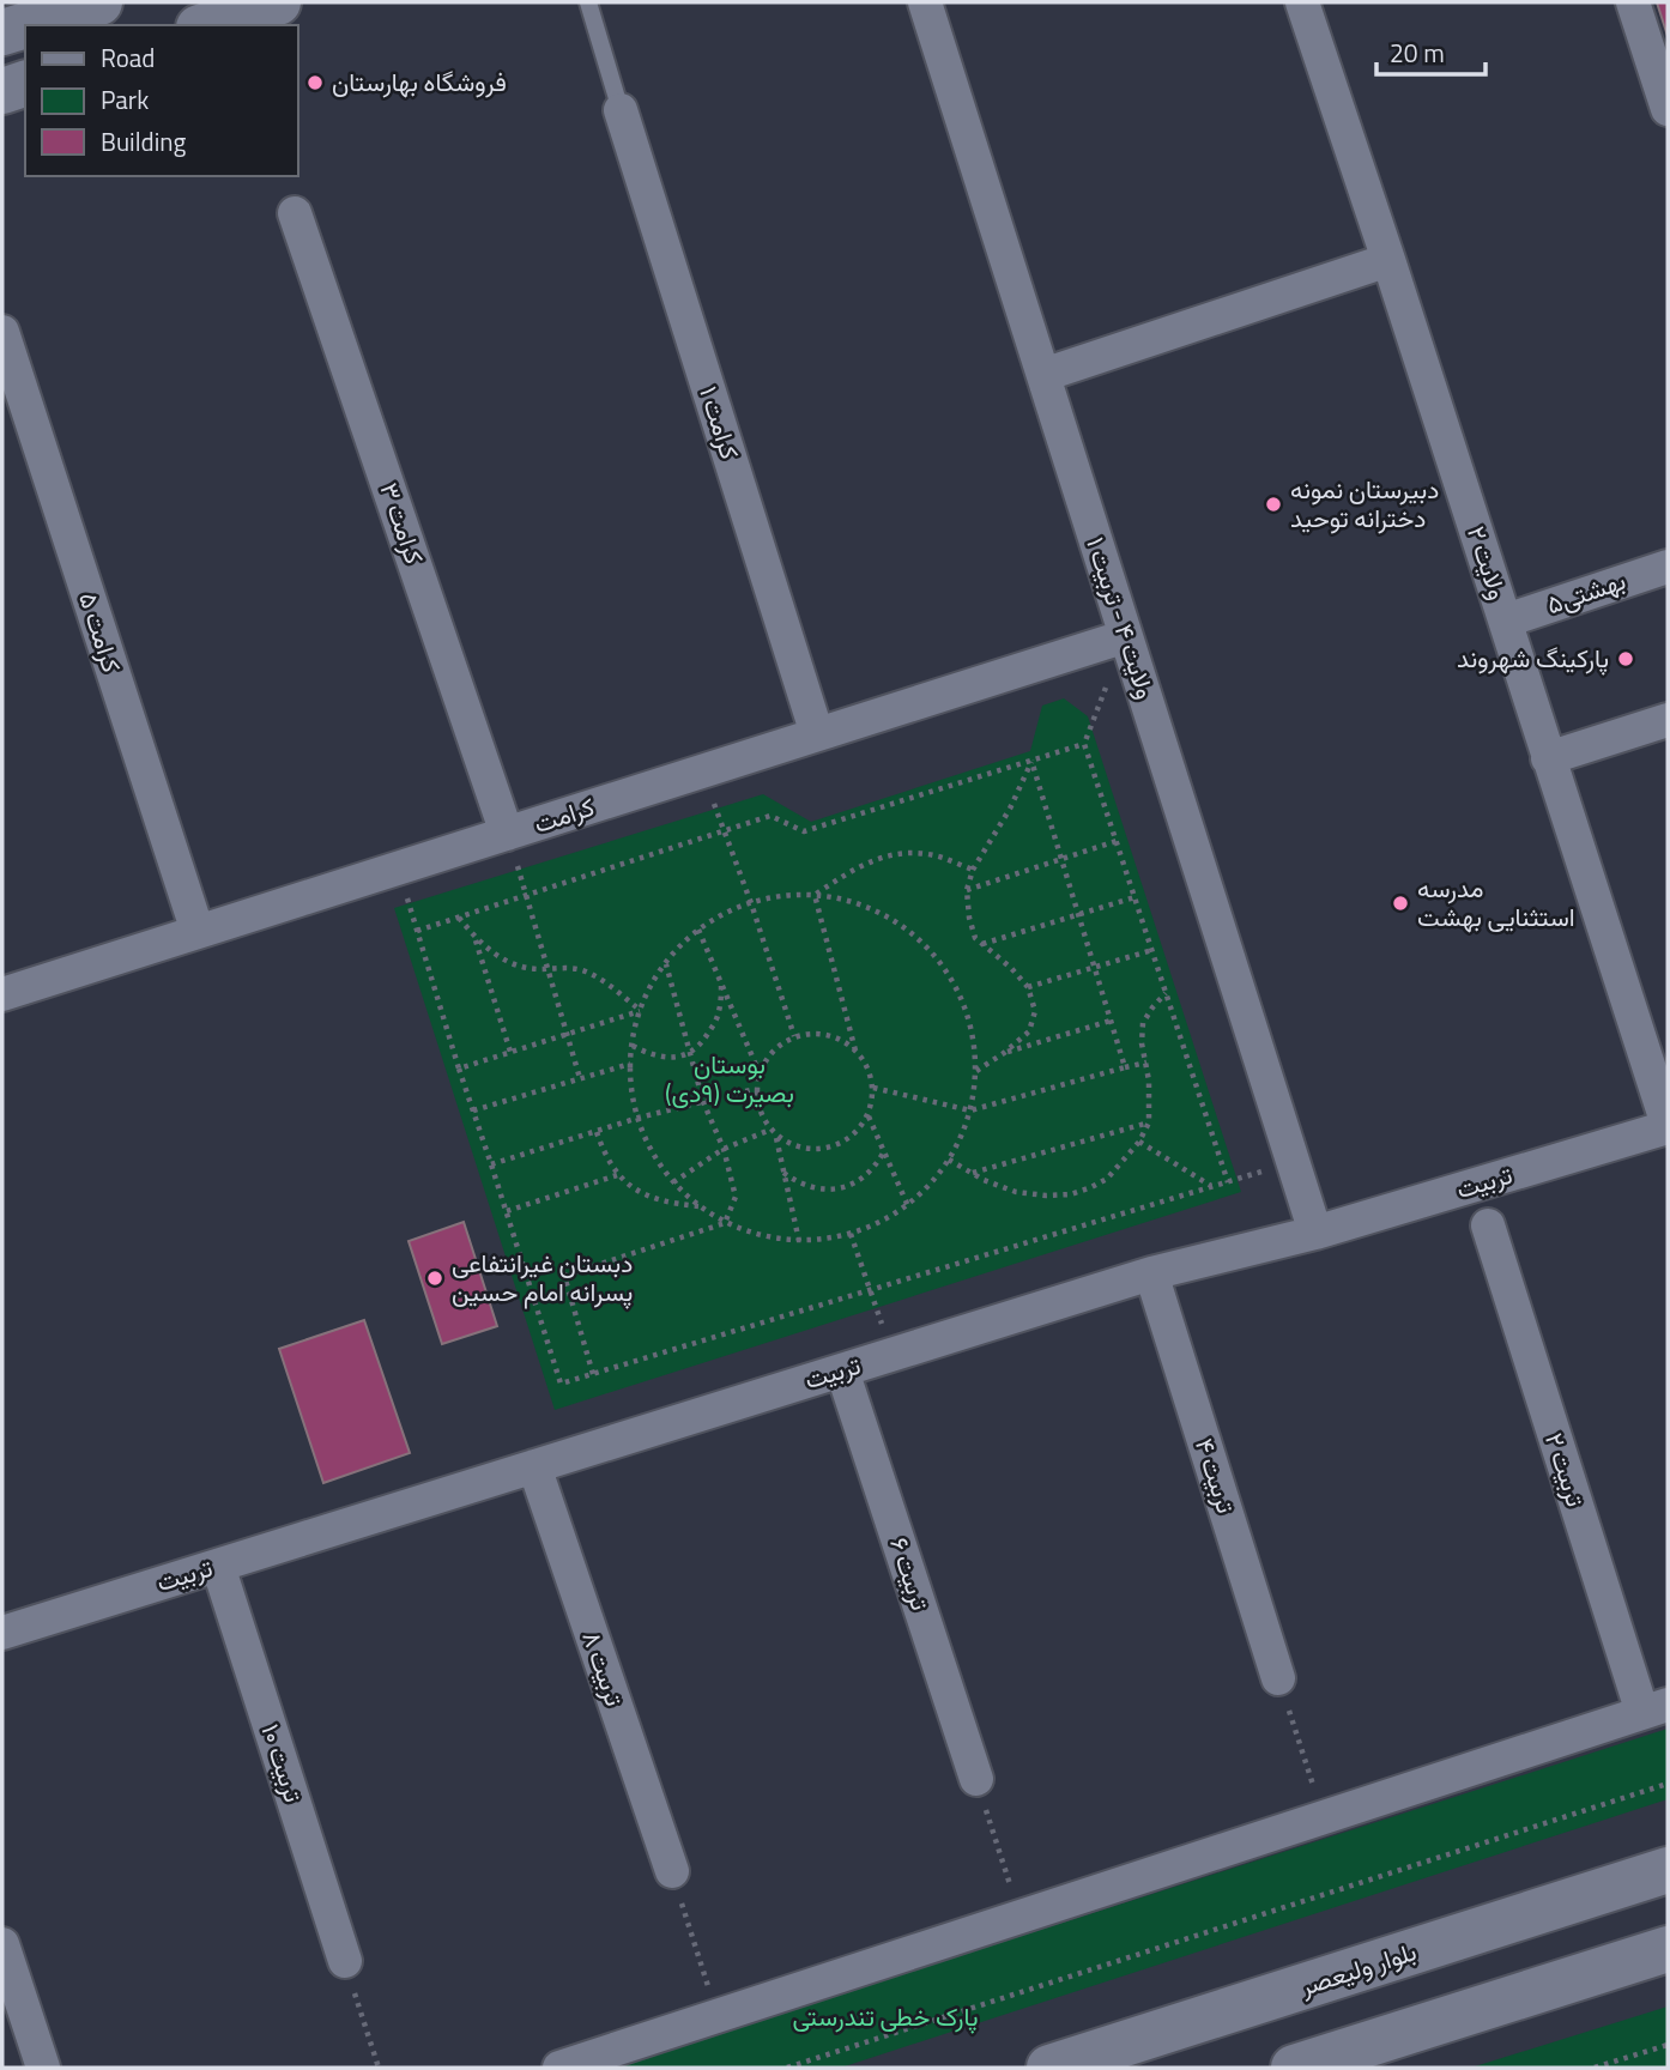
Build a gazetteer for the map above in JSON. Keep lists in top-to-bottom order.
{
  "streets": {
    "main road": ["بلوار ولیعصر"],
    "street": [
      "کرامت ۱",
      "کرامت ۳",
      "ولایت ۲",
      "بهشتی۵",
      "ولایت ۴ - تربیت ۱",
      "کرامت ۵",
      "کرامت",
      "تربیت",
      "تربیت ۲",
      "تربیت ۴",
      "تربیت ۶",
      "تربیت ۸",
      "تربیت ۱۰"
    ]
  },
  "crossings": [
    ["کرامت ۱", "کرامت"],
    ["کرامت ۳", "کرامت"],
    ["ولایت ۲", "بهشتی۵"],
    ["ولایت ۲", "تربیت"],
    ["ولایت ۴ - تربیت ۱", "کرامت"],
    ["ولایت ۴ - تربیت ۱", "تربیت"],
    ["کرامت ۵", "کرامت"],
    ["تربیت", "تربیت ۴"],
    ["تربیت", "تربیت ۶"],
    ["تربیت", "تربیت ۸"],
    ["تربیت", "تربیت ۱۰"]
  ],
  "parks": ["بوستان بصیرت (۹دی)", "پارک خطی تندرستی"],
  "places": [
    "فروشگاه بهارستان",
    "دبیرستان نمونه دخترانه توحید",
    "پارکینگ شهروند",
    "مدرسه استثنایی بهشت",
    "دبستان غیرانتفاعی پسرانه امام حسین"
  ],
  "legend": ["Road", "Park", "Building"],
  "scale_bar": "20 m"
}
